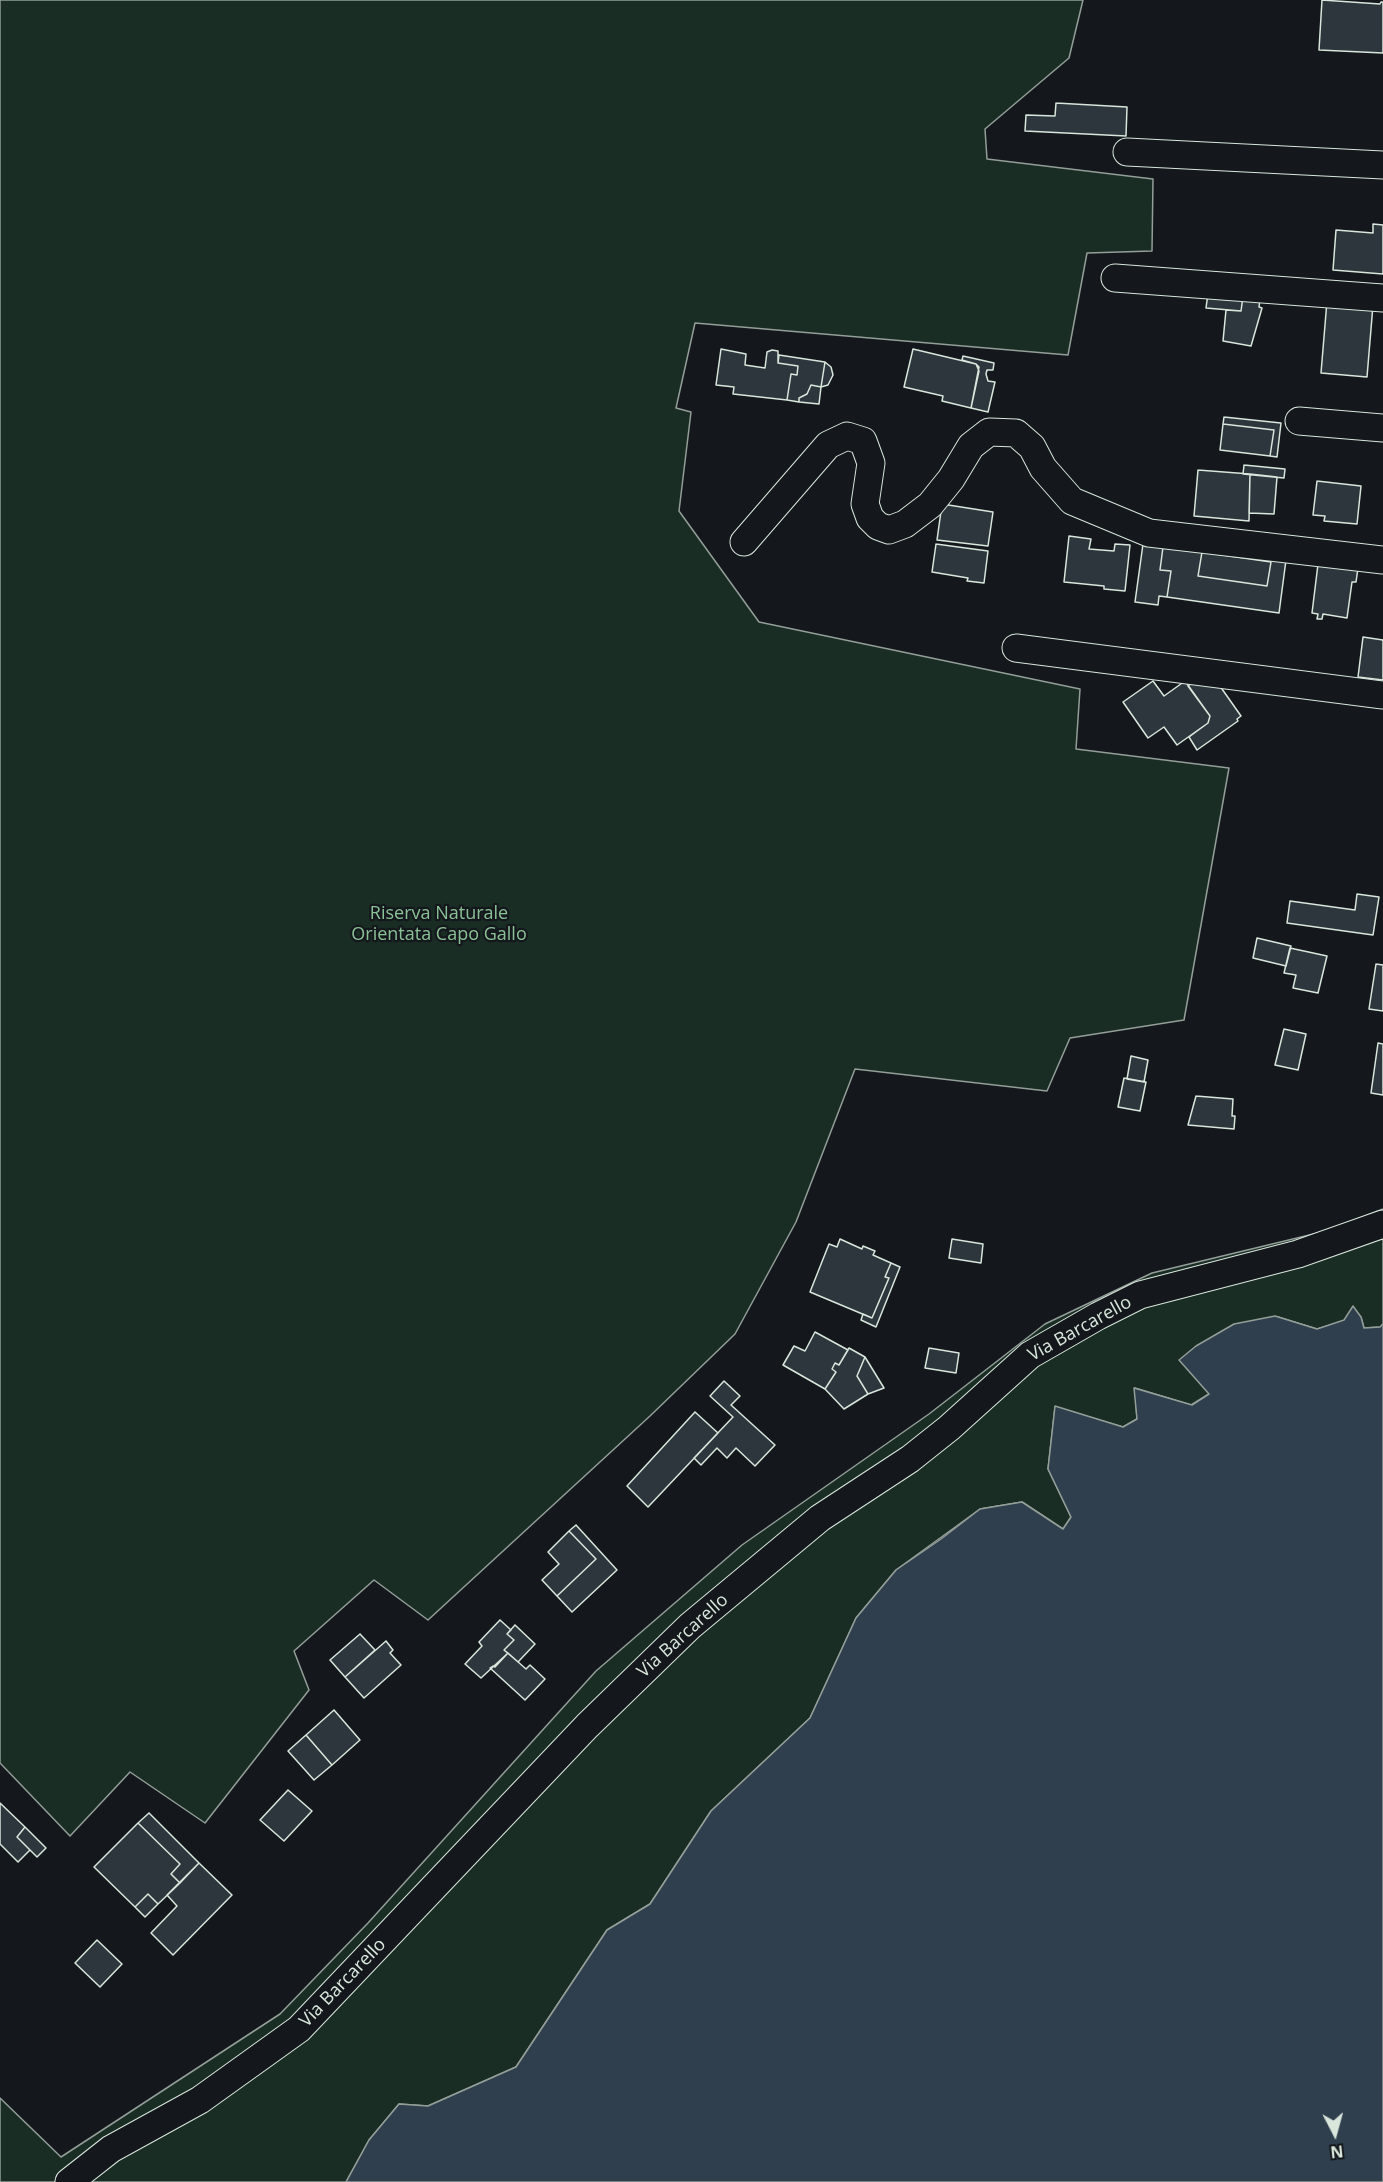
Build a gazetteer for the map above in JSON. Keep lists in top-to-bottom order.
{
  "streets": {
    "street": ["Via Barcarello"]
  },
  "parks": ["Riserva Naturale Orientata Capo Gallo"],
  "north": "bottom"
}
